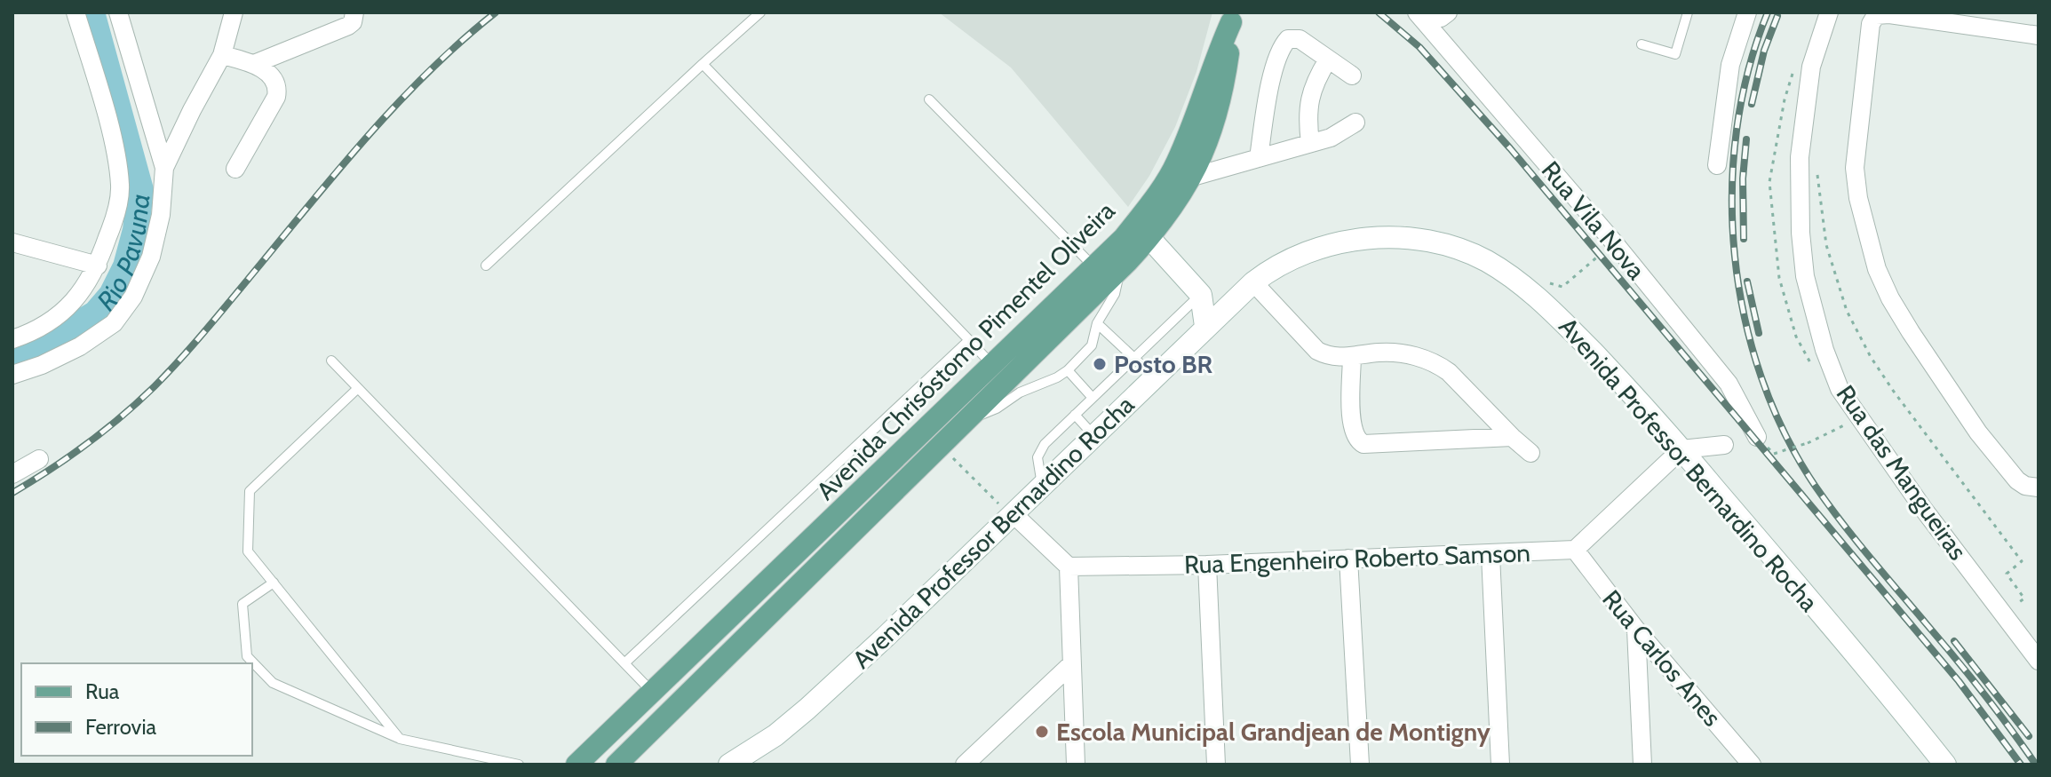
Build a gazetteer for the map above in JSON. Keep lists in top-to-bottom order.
{
  "streets": {
    "main road": ["Avenida Chrisóstomo Pimentel Oliveira", "Avenida Professor Bernardino Rocha"],
    "street": [
      "Rua Vila Nova",
      "Rua das Mangueiras",
      "Rua Engenheiro Roberto Samson",
      "Rua Carlos Anes"
    ]
  },
  "crossings": [
    ["Rua Engenheiro Roberto Samson", "Rua Carlos Anes"]
  ],
  "water": ["Rio Pavuna"],
  "places": ["Posto BR", "Escola Municipal Grandjean de Montigny"],
  "legend": ["Rua", "Ferrovia"]
}
